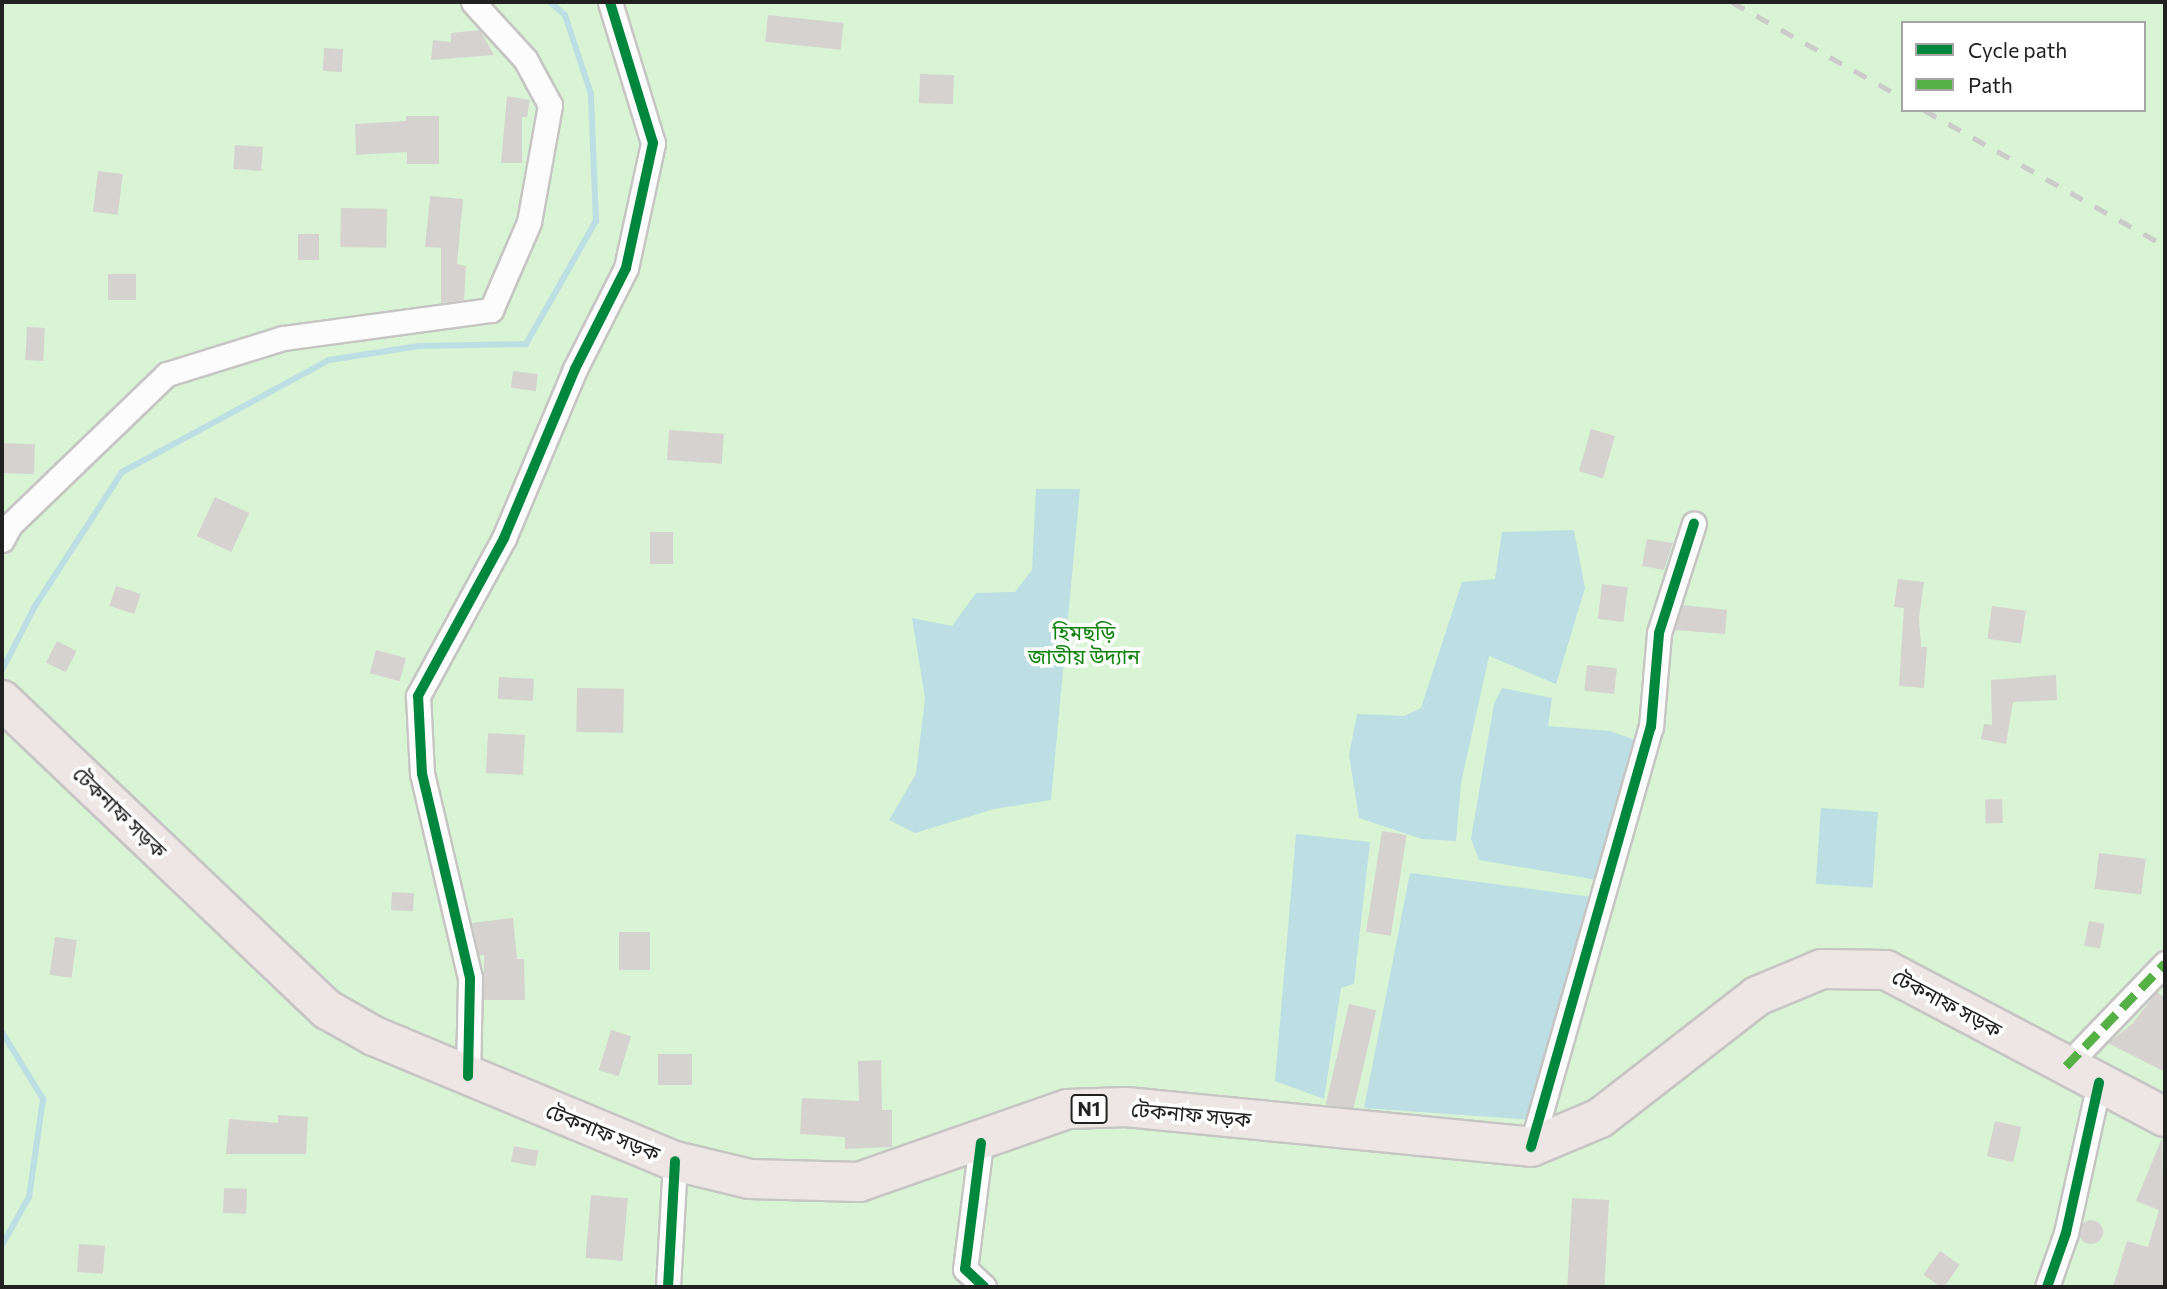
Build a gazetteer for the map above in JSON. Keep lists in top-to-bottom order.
{
  "streets": {
    "highway": ["টেকনাফ সড়ক", "N1"]
  },
  "parks": ["হিমছড়ি জাতীয় উদ্যান"],
  "legend": ["Cycle path", "Path"]
}
